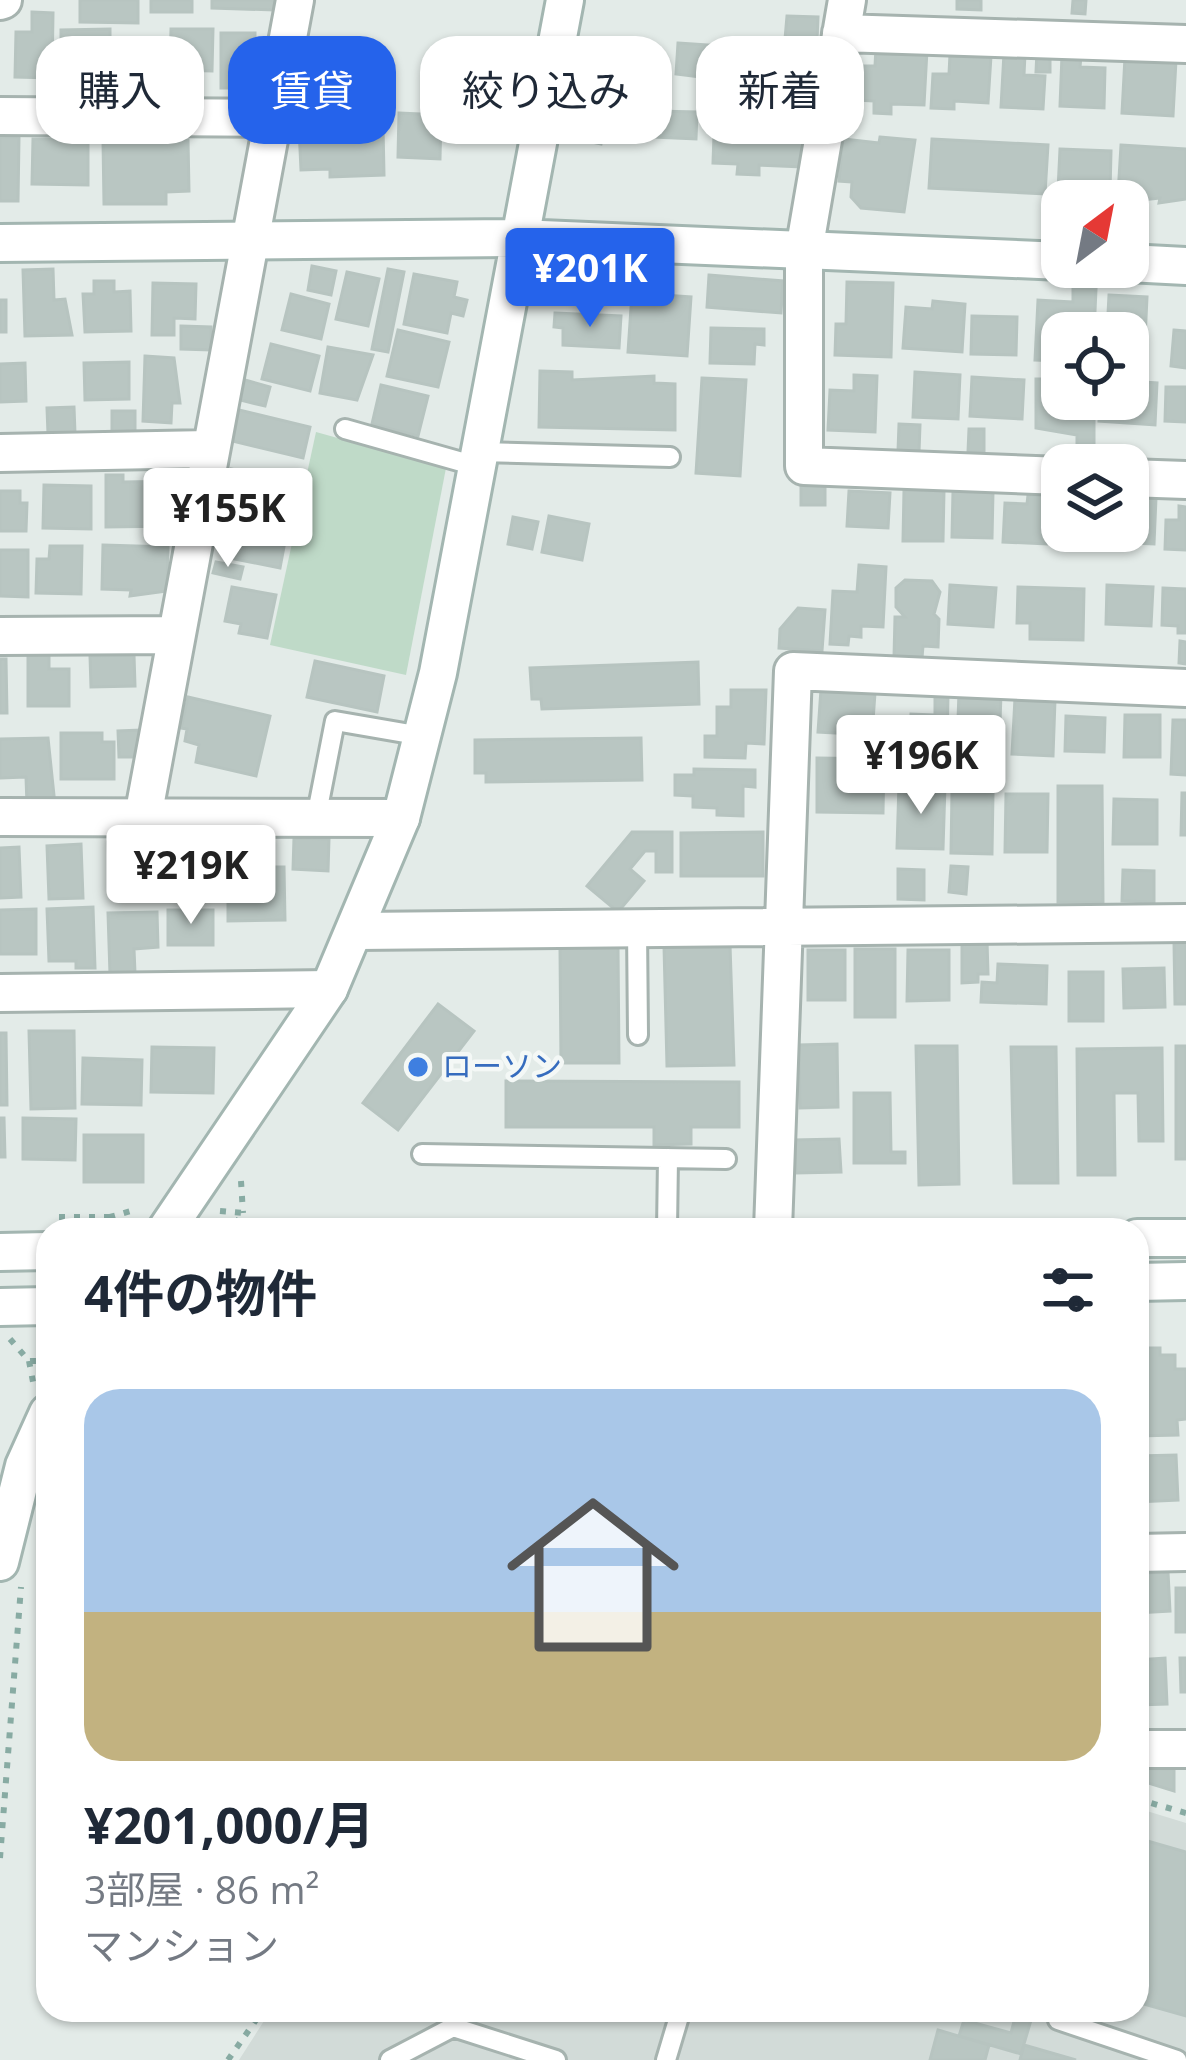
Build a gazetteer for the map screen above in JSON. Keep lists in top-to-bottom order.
{
  "places": ["ローソン"],
  "north": "top right",
  "page": {
    "chip": [
      "購入",
      "賃貸",
      "絞り込み",
      "新着"
    ],
    "price": [
      "¥201K",
      "¥155K",
      "¥196K",
      "¥219K"
    ],
    "heading": "4件の物件",
    "list": [
      {
        "name": "¥201,000/月",
        "note": "3部屋 · 86 m² · マンション"
      }
    ]
  }
}
